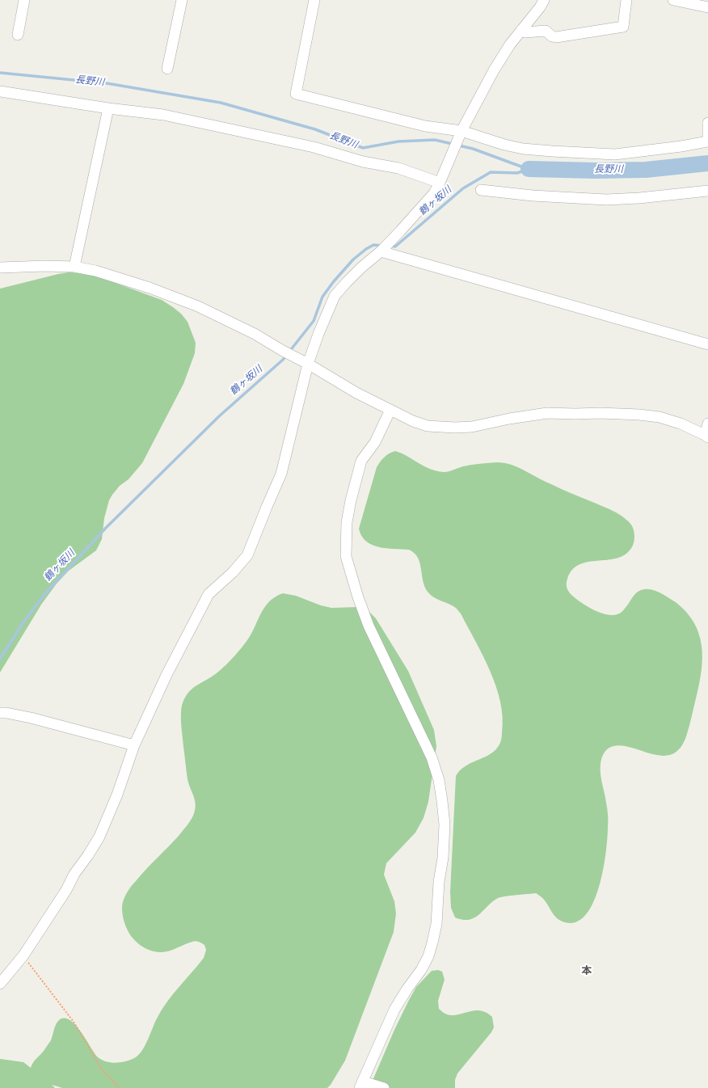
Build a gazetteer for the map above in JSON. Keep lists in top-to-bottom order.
{
  "districts": ["本"],
  "water": ["長野川", "鶴ヶ坂川"]
}
